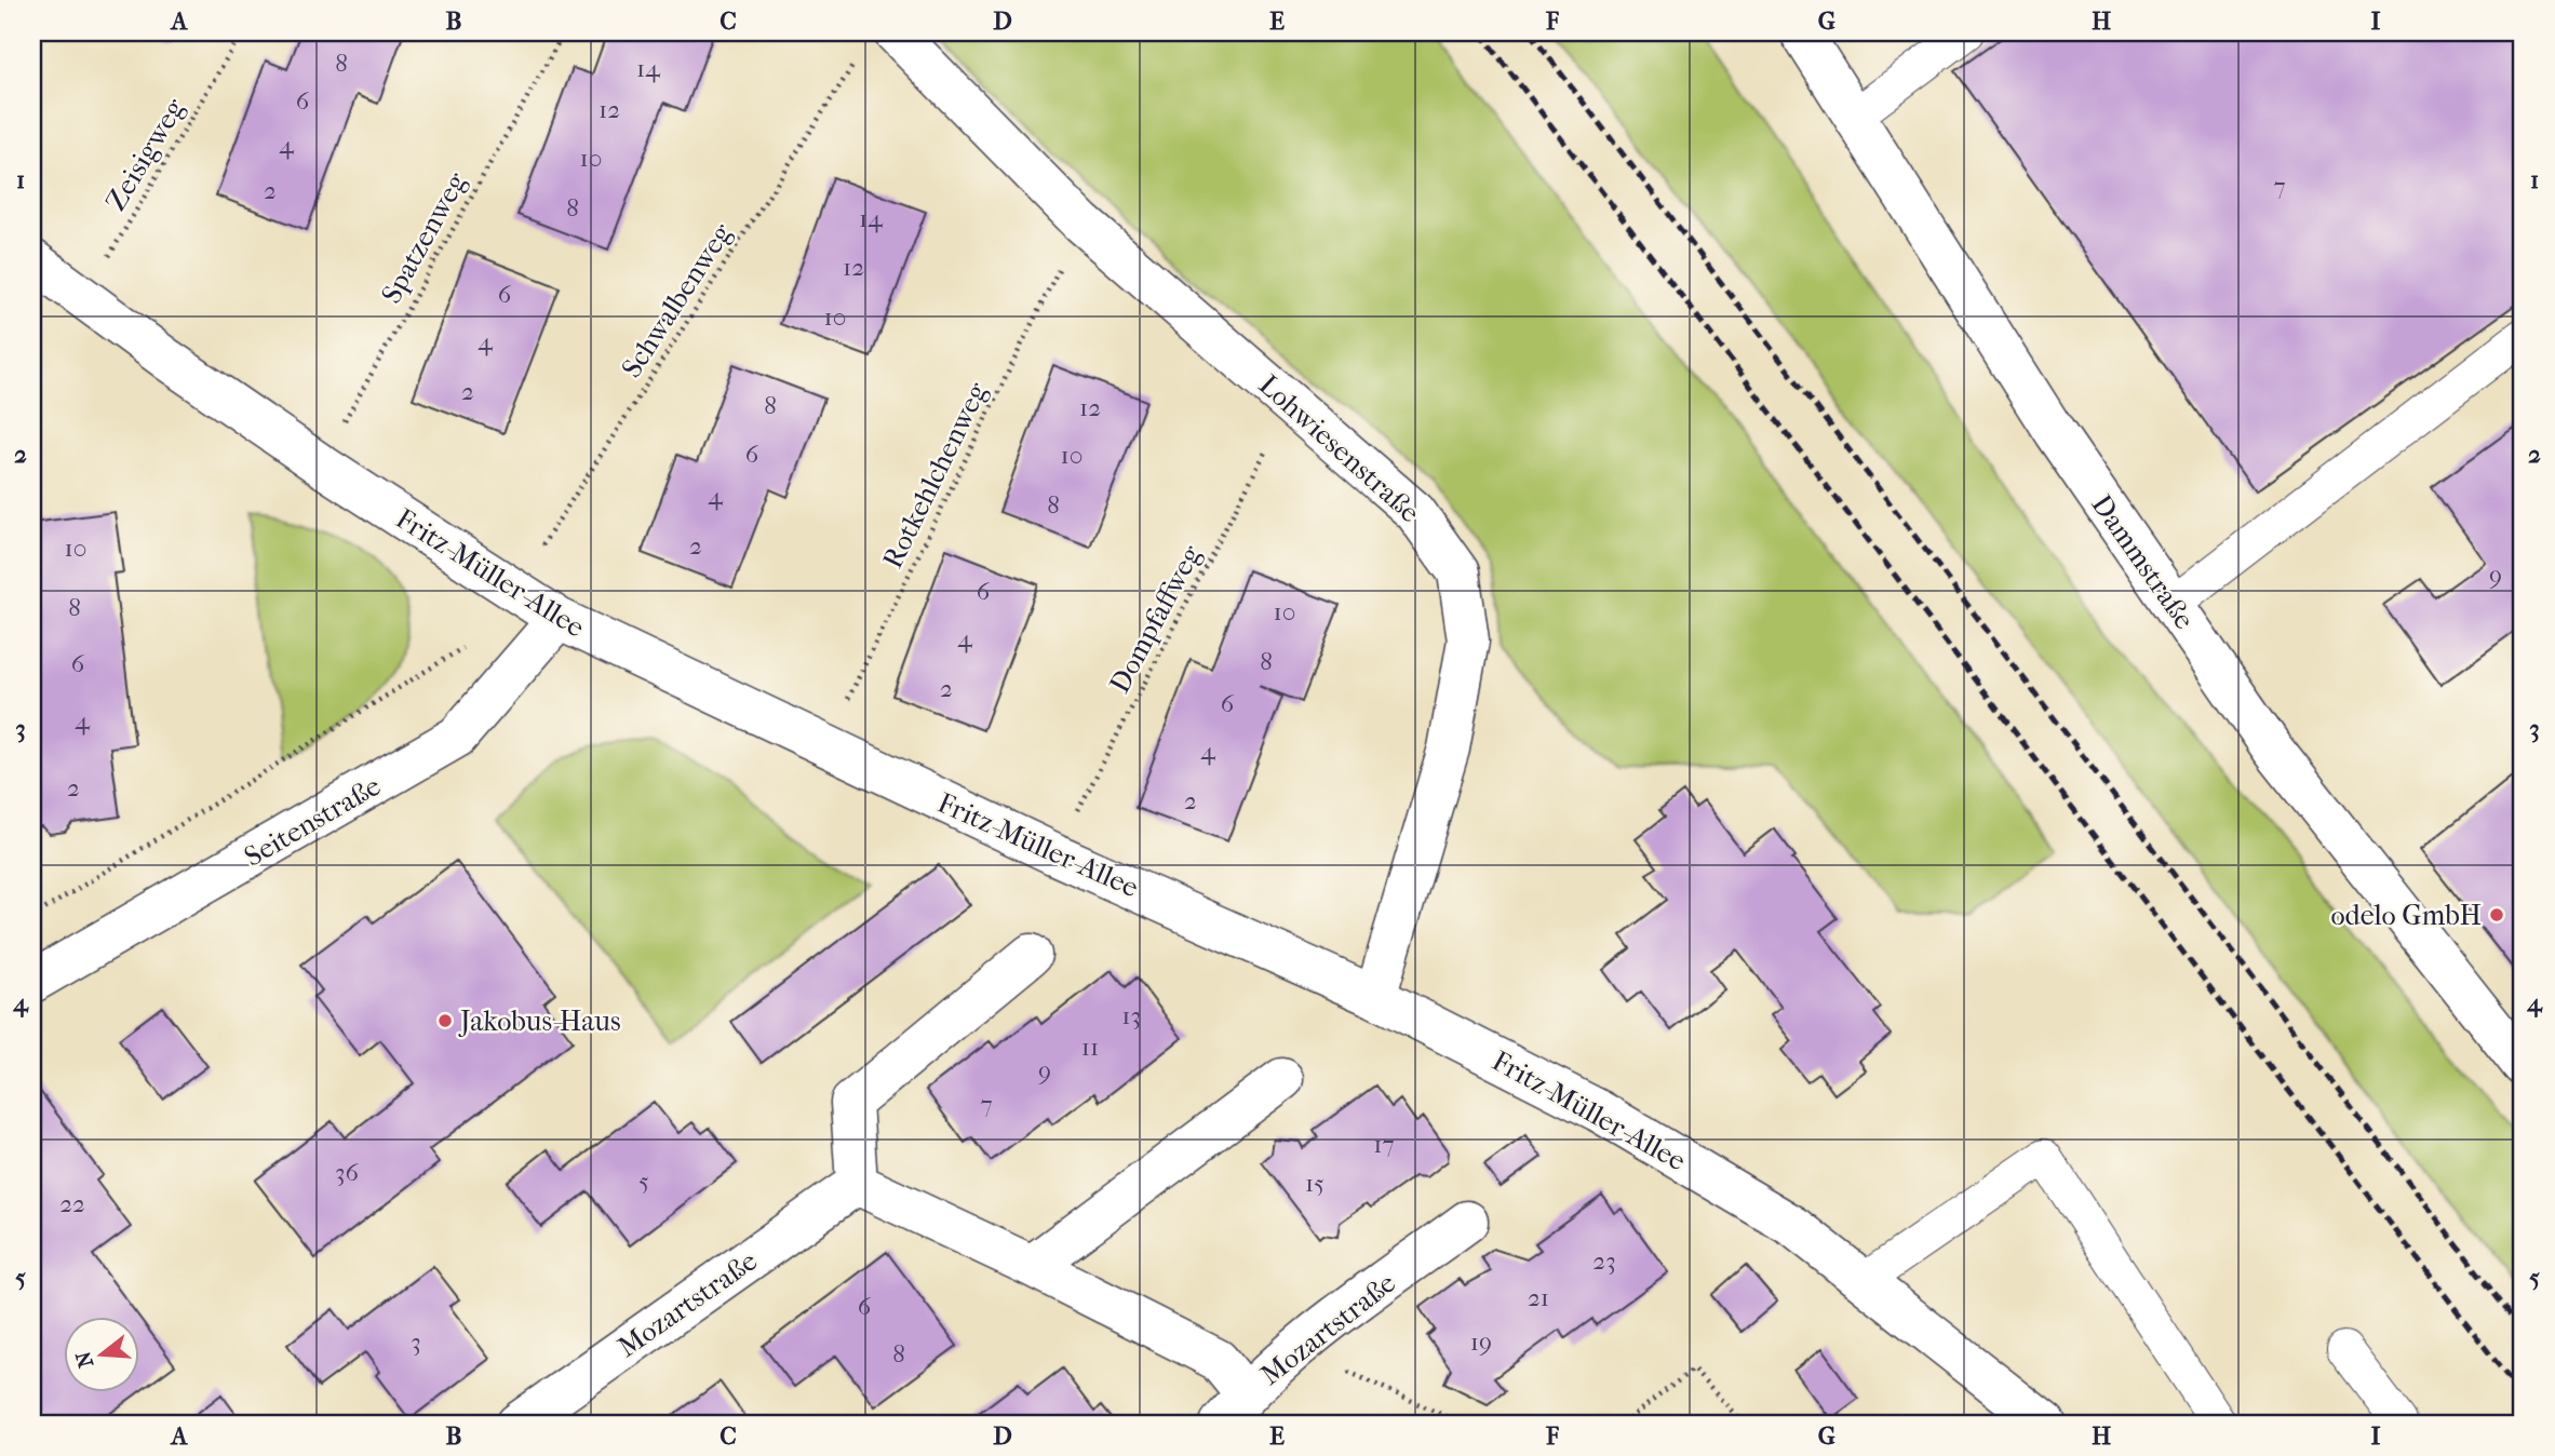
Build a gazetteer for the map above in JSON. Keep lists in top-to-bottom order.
{
  "streets": {
    "street": [
      "Lohwiesenstraße",
      "Dammstraße",
      "Fritz-Müller-Allee",
      "Seitenstraße",
      "Mozartstraße"
    ],
    "path": [
      "Zeisigweg",
      "Spatzenweg",
      "Schwalbenweg",
      "Rotkehlchenweg",
      "Dompfaffweg"
    ]
  },
  "crossings": [
    ["Zeisigweg", "Fritz-Müller-Allee"],
    ["Spatzenweg", "Fritz-Müller-Allee"],
    ["Schwalbenweg", "Fritz-Müller-Allee"],
    ["Schwalbenweg", "Seitenstraße"],
    ["Lohwiesenstraße", "Rotkehlchenweg"],
    ["Lohwiesenstraße", "Fritz-Müller-Allee"],
    ["Lohwiesenstraße", "Dompfaffweg"],
    ["Rotkehlchenweg", "Fritz-Müller-Allee"],
    ["Fritz-Müller-Allee", "Dompfaffweg"],
    ["Fritz-Müller-Allee", "Seitenstraße"]
  ],
  "places": ["odelo GmbH", "Jakobus-Haus"],
  "house_numbers": [
    "8",
    "14",
    "6",
    "12",
    "4",
    "10",
    "7",
    "2",
    "8",
    "14",
    "12",
    "6",
    "10",
    "4",
    "2",
    "8",
    "12",
    "6",
    "10",
    "4",
    "8",
    "2",
    "10",
    "9",
    "6",
    "8",
    "10",
    "4",
    "8",
    "6",
    "2",
    "6",
    "4",
    "4",
    "2",
    "2",
    "13",
    "11",
    "9",
    "7",
    "17",
    "36",
    "5",
    "15",
    "22",
    "23",
    "21",
    "6",
    "3",
    "19",
    "8"
  ],
  "north": "left",
  "grid": {
    "columns": [
      "A",
      "B",
      "C",
      "D",
      "E",
      "F",
      "G",
      "H",
      "I"
    ],
    "rows": [
      "1",
      "2",
      "3",
      "4",
      "5"
    ]
  }
}
